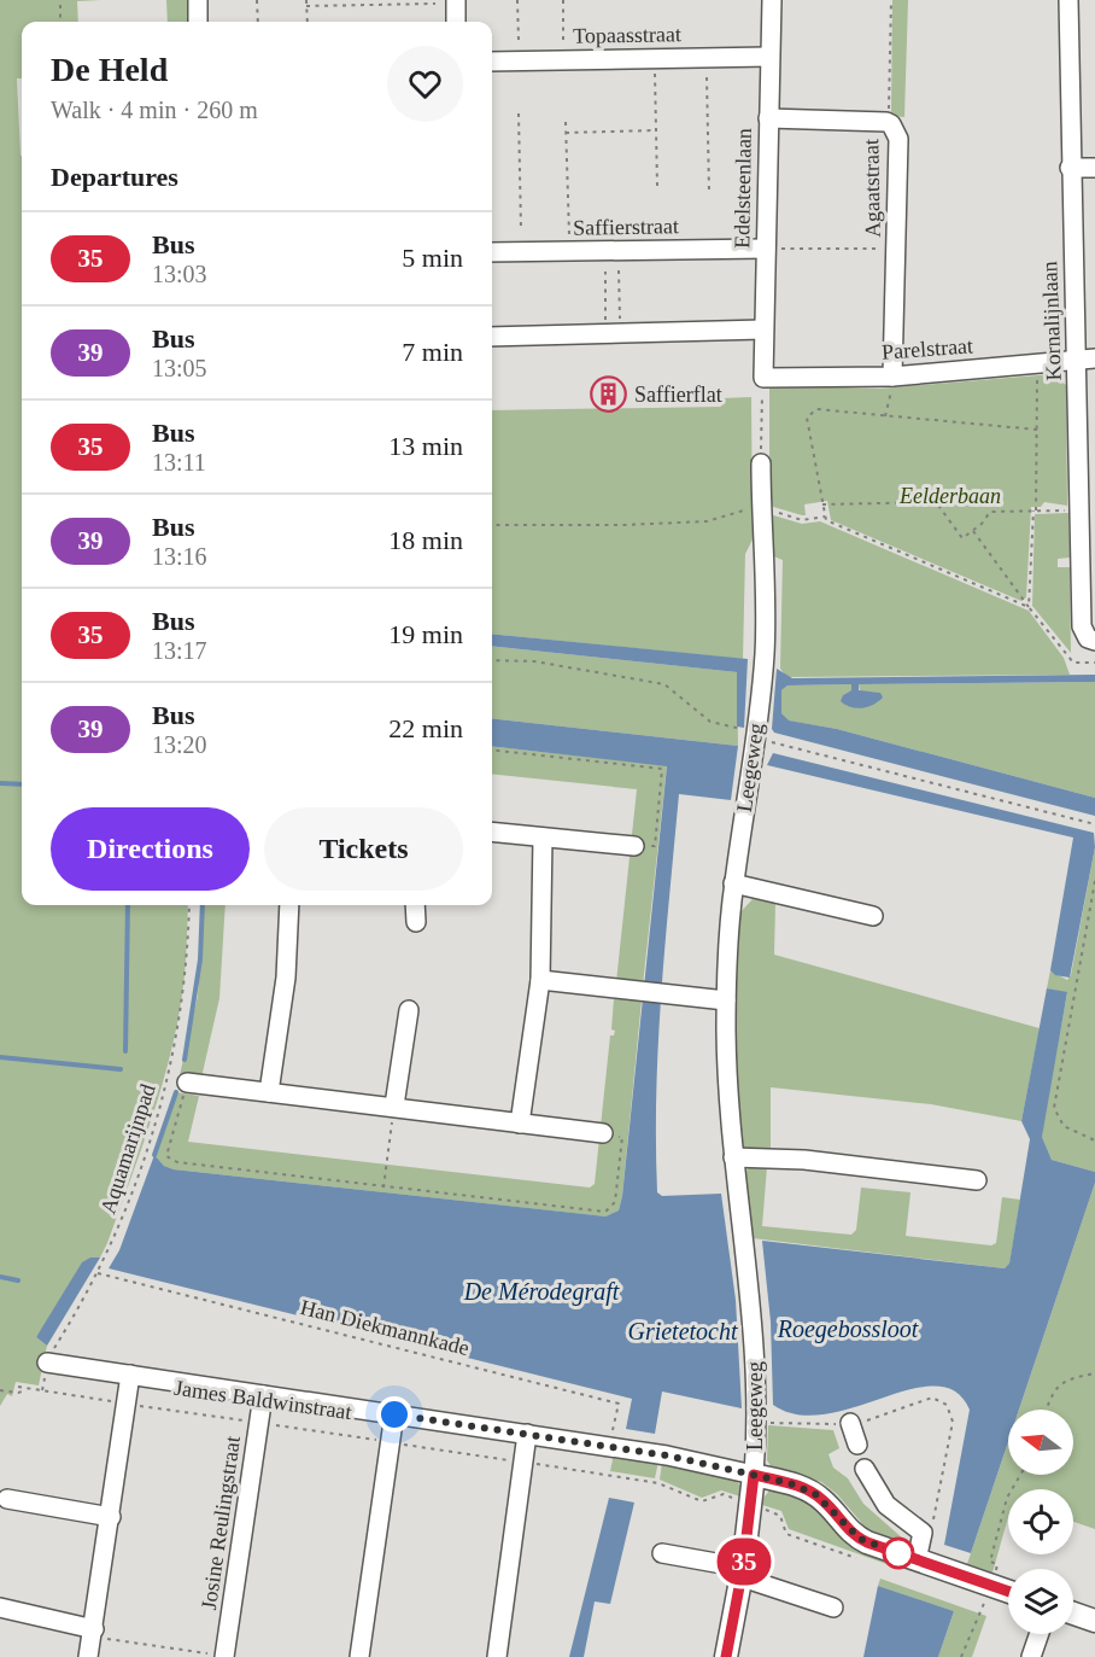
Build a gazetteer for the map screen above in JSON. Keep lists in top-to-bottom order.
{
  "streets": {
    "main road": ["Leegeweg"],
    "street": [
      "Topaasstraat",
      "Edelsteenlaan",
      "Agaatstraat",
      "Saffierstraat",
      "Kornalijnlaan",
      "Parelstraat",
      "James Baldwinstraat",
      "Josine Reulingstraat"
    ],
    "path": ["Aquamarijnpad", "Han Diekmannkade"]
  },
  "crossings": [
    ["Topaasstraat", "Edelsteenlaan"],
    ["Edelsteenlaan", "Agaatstraat"],
    ["Edelsteenlaan", "Saffierstraat"],
    ["Edelsteenlaan", "Parelstraat"],
    ["Agaatstraat", "Parelstraat"],
    ["Kornalijnlaan", "Parelstraat"],
    ["Leegeweg", "James Baldwinstraat"],
    ["Aquamarijnpad", "Han Diekmannkade"],
    ["Aquamarijnpad", "James Baldwinstraat"],
    ["Han Diekmannkade", "James Baldwinstraat"],
    ["James Baldwinstraat", "Josine Reulingstraat"]
  ],
  "water": ["De Mérodegraft", "Roegebossloot", "Grietetocht"],
  "parks": ["Eelderbaan"],
  "places": {
    "building": ["Saffierflat"]
  },
  "lines": ["bus line 35"],
  "north": "left",
  "page": {
    "on_map": "35",
    "heading": [
      ["De Held", "Walk · 4 min · 260 m"],
      "Departures"
    ],
    "list": [
      {
        "mark": "35",
        "name": "Bus",
        "note": "13:03",
        "value": "5 min"
      },
      {
        "mark": "39",
        "name": "Bus",
        "note": "13:05",
        "value": "7 min"
      },
      {
        "mark": "35",
        "name": "Bus",
        "note": "13:11",
        "value": "13 min"
      },
      {
        "mark": "39",
        "name": "Bus",
        "note": "13:16",
        "value": "18 min"
      },
      {
        "mark": "35",
        "name": "Bus",
        "note": "13:17",
        "value": "19 min"
      },
      {
        "mark": "39",
        "name": "Bus",
        "note": "13:20",
        "value": "22 min"
      }
    ],
    "buttons": ["Directions", "Tickets"]
  }
}
